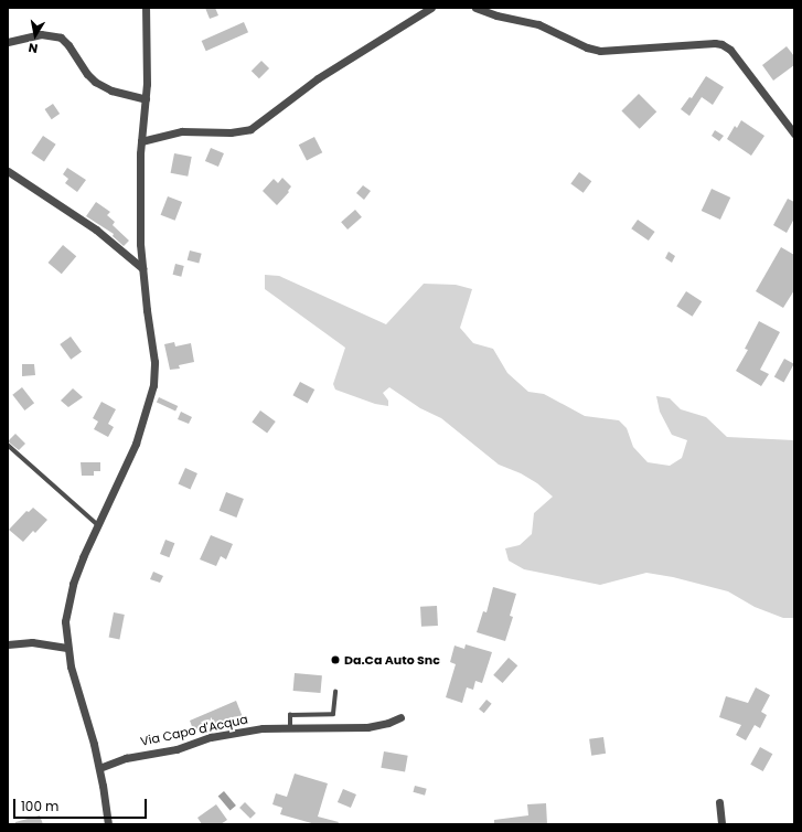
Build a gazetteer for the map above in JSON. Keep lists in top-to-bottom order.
{
  "streets": {
    "street": ["Via Capo d'Acqua"]
  },
  "places": ["Da.Ca Auto Snc"],
  "scale_bar": "100 m",
  "north": "bottom"
}
